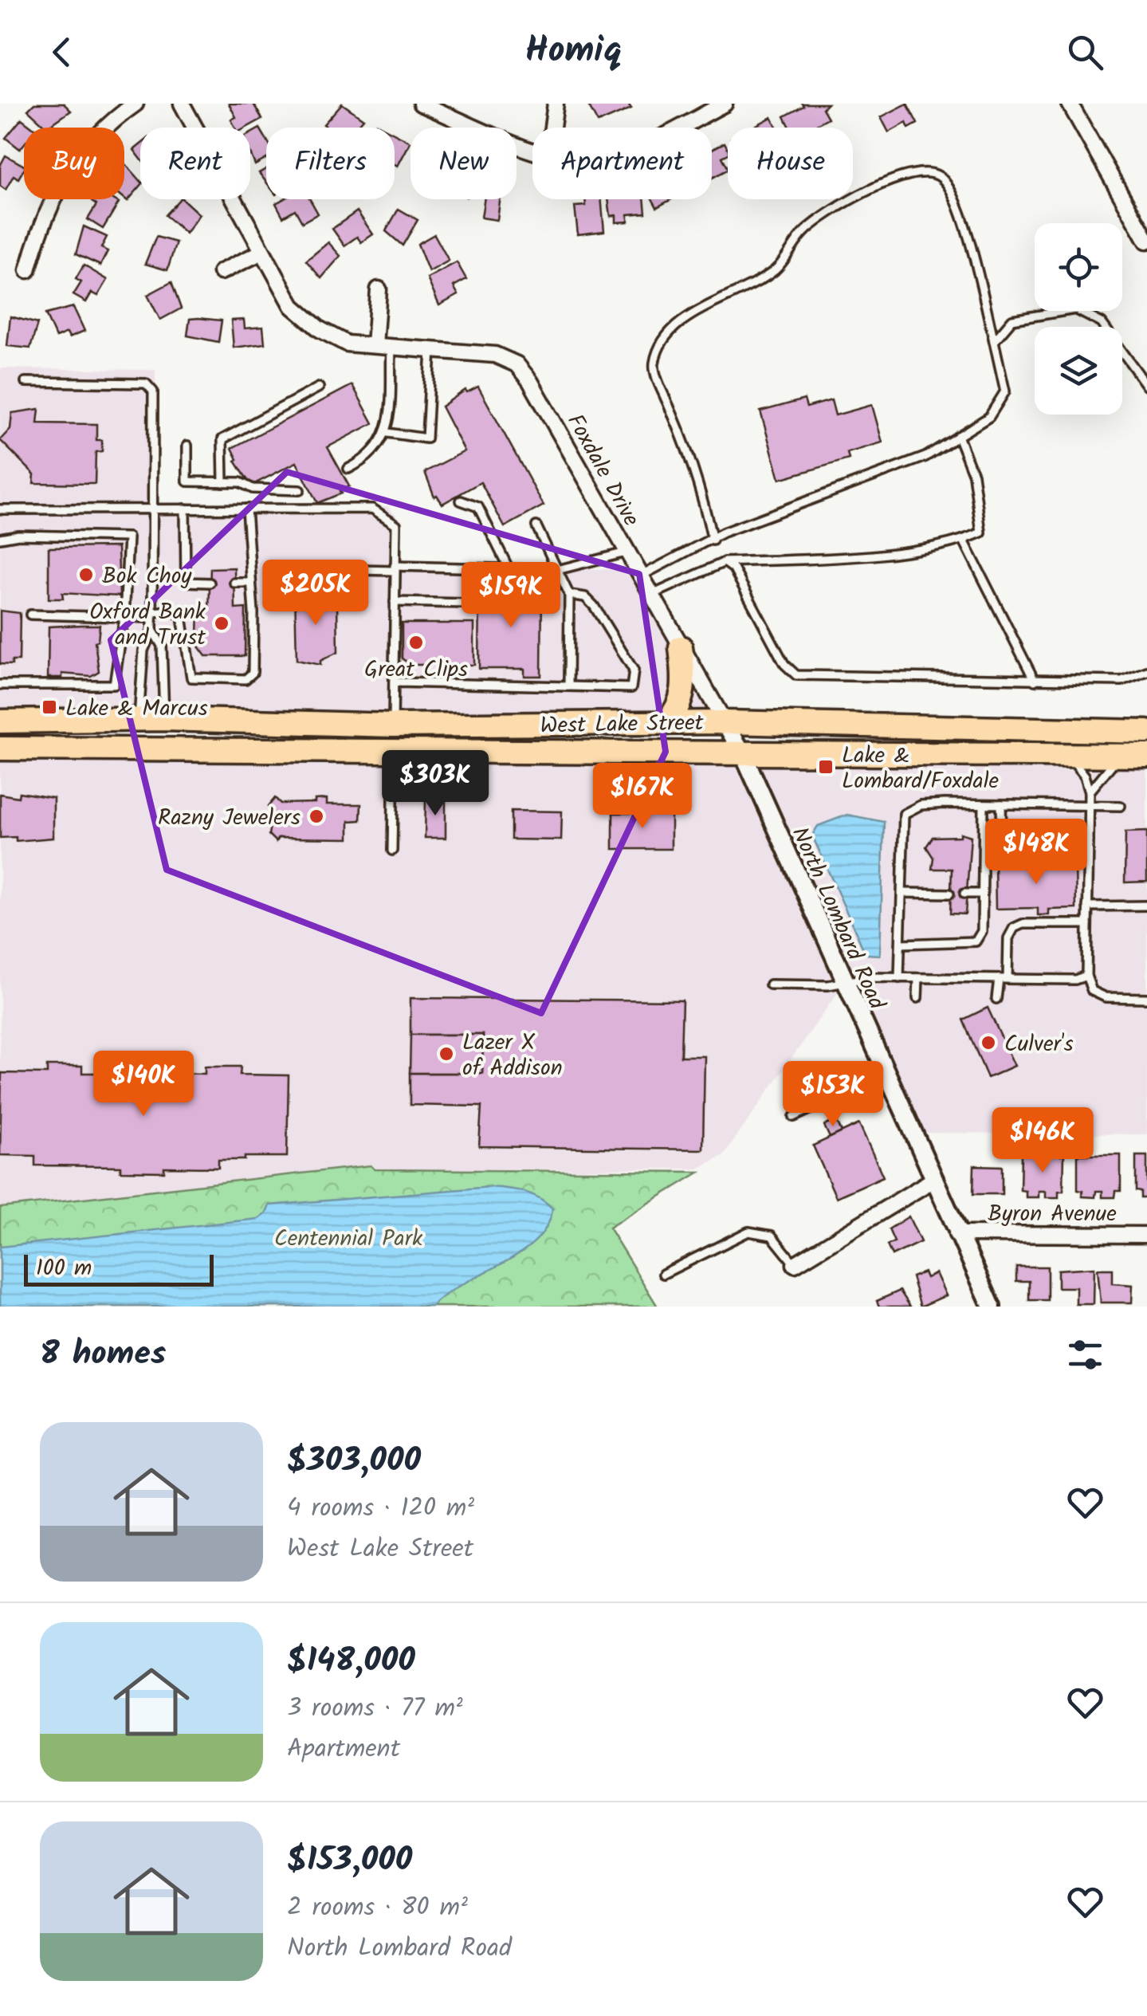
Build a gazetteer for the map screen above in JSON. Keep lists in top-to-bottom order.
{
  "streets": {
    "main road": ["West Lake Street"],
    "street": ["Foxdale Drive", "North Lombard Road", "Byron Avenue"]
  },
  "crossings": [
    ["Foxdale Drive", "West Lake Street"],
    ["Foxdale Drive", "North Lombard Road"],
    ["West Lake Street", "North Lombard Road"],
    ["North Lombard Road", "Byron Avenue"]
  ],
  "parks": ["Centennial Park"],
  "places": {
    "other": [
      "Bok Choy",
      "Oxford Bank and Trust",
      "Great Clips",
      "Razny Jewelers",
      "Culver's",
      "Lazer X of Addison"
    ],
    "transit": ["Lake & Marcus", "Lake & Lombard/Foxdale"]
  },
  "scale_bar": "100 m",
  "page": {
    "header": "Homiq",
    "chip": [
      "Buy",
      "Rent",
      "Filters",
      "New",
      "Apartment",
      "House"
    ],
    "price": [
      "$205K",
      "$159K",
      "$303K",
      "$167K",
      "$148K",
      "$140K",
      "$153K",
      "$146K"
    ],
    "scale": "100 m",
    "heading": "8 homes",
    "list": [
      {
        "name": "$303,000",
        "note": "4 rooms · 120 m² · West Lake Street"
      },
      {
        "name": "$148,000",
        "note": "3 rooms · 77 m² · Apartment"
      },
      {
        "name": "$153,000",
        "note": "2 rooms · 80 m² · North Lombard Road"
      }
    ]
  }
}
